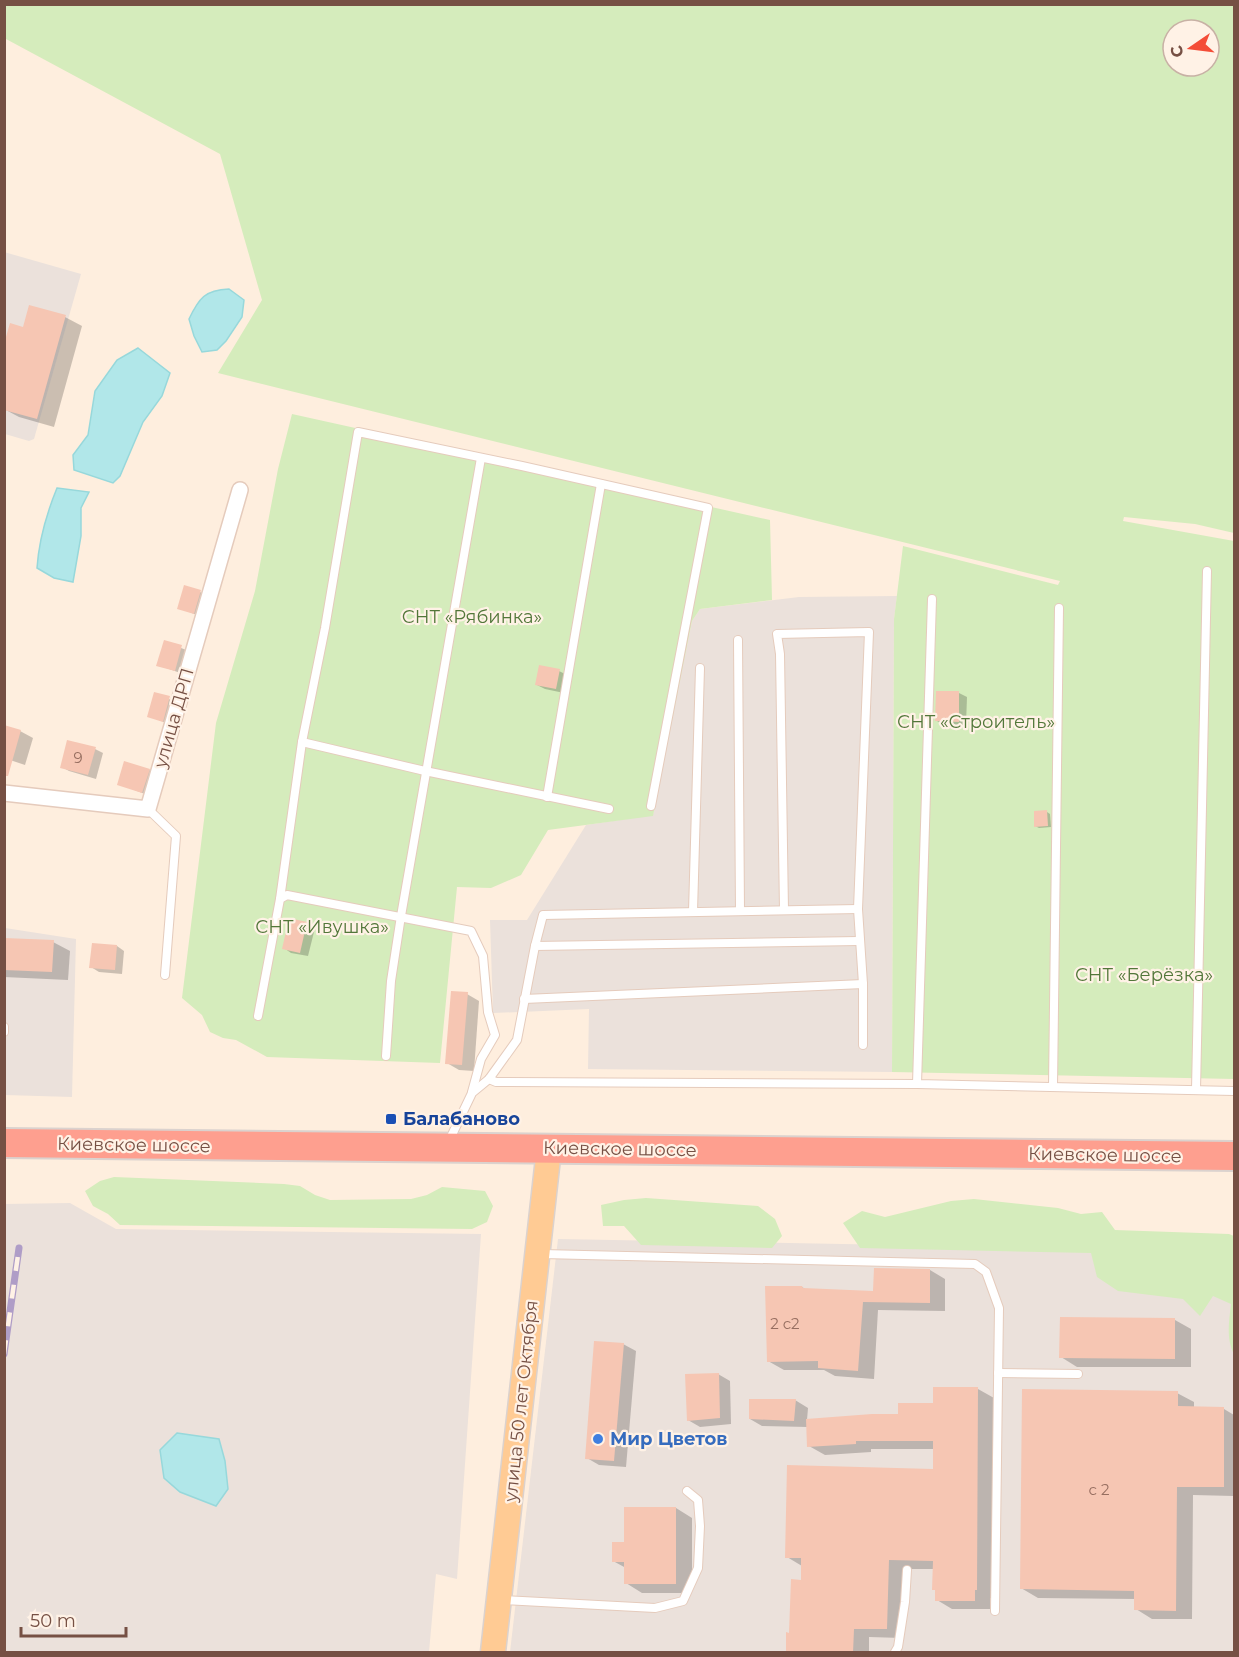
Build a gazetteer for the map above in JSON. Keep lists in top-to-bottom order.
{
  "streets": {
    "highway": ["Киевское шоссе"],
    "main road": ["улица 50 лет Октября"],
    "street": ["улица ДРП"]
  },
  "crossings": [
    ["Киевское шоссе", "улица 50 лет Октября"]
  ],
  "parks": [
    "СНТ «Рябинка»",
    "СНТ «Строитель»",
    "СНТ «Ивушка»",
    "СНТ «Берёзка»"
  ],
  "places": {
    "transit": ["Балабаново"],
    "other": ["Мир Цветов"]
  },
  "house_numbers": ["9", "2 с2", "с 2"],
  "scale_bar": "50 m",
  "north": "left"
}
